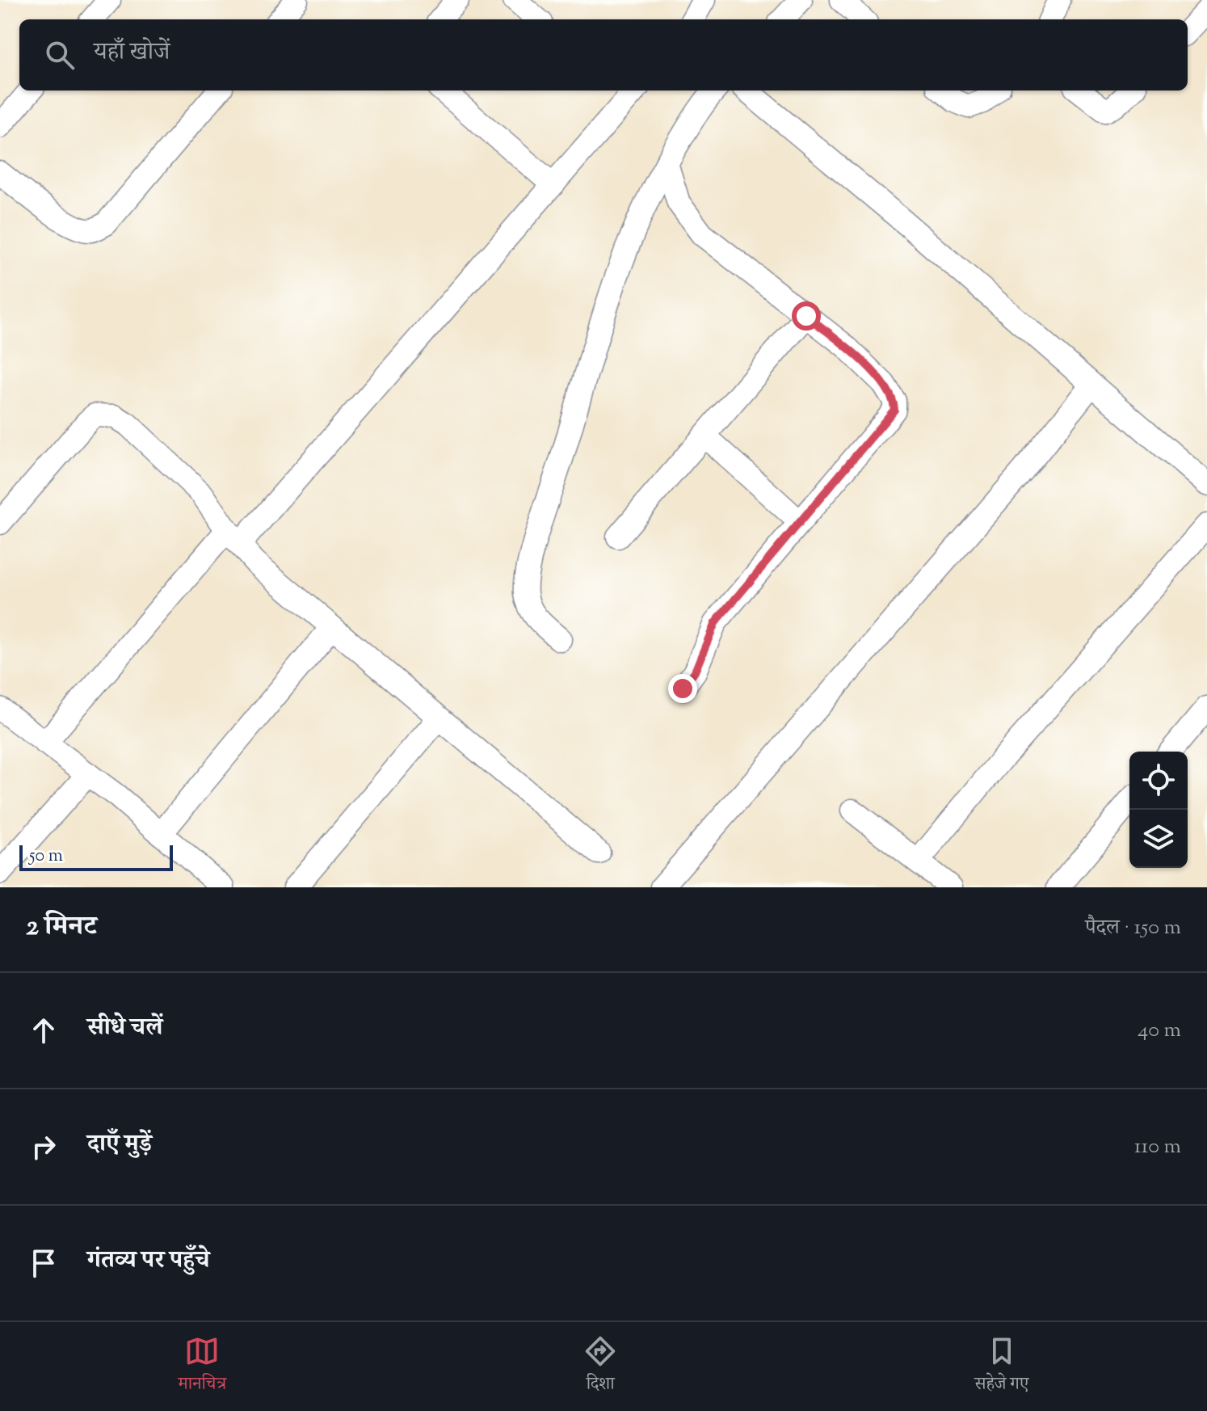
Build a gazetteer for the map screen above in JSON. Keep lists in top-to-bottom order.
{
  "scale_bar": "50 m",
  "page": {
    "search": "यहाँ खोजें",
    "scale": "50 m",
    "heading": ["2 मिनट", "पैदल · 150 m"],
    "list": [
      ["सीधे चलें", "40 m"],
      ["दाएँ मुड़ें", "110 m"],
      "गंतव्य पर पहुँचे"
    ],
    "nav": ["मानचित्र", "दिशा", "सहेजे गए"]
  }
}
